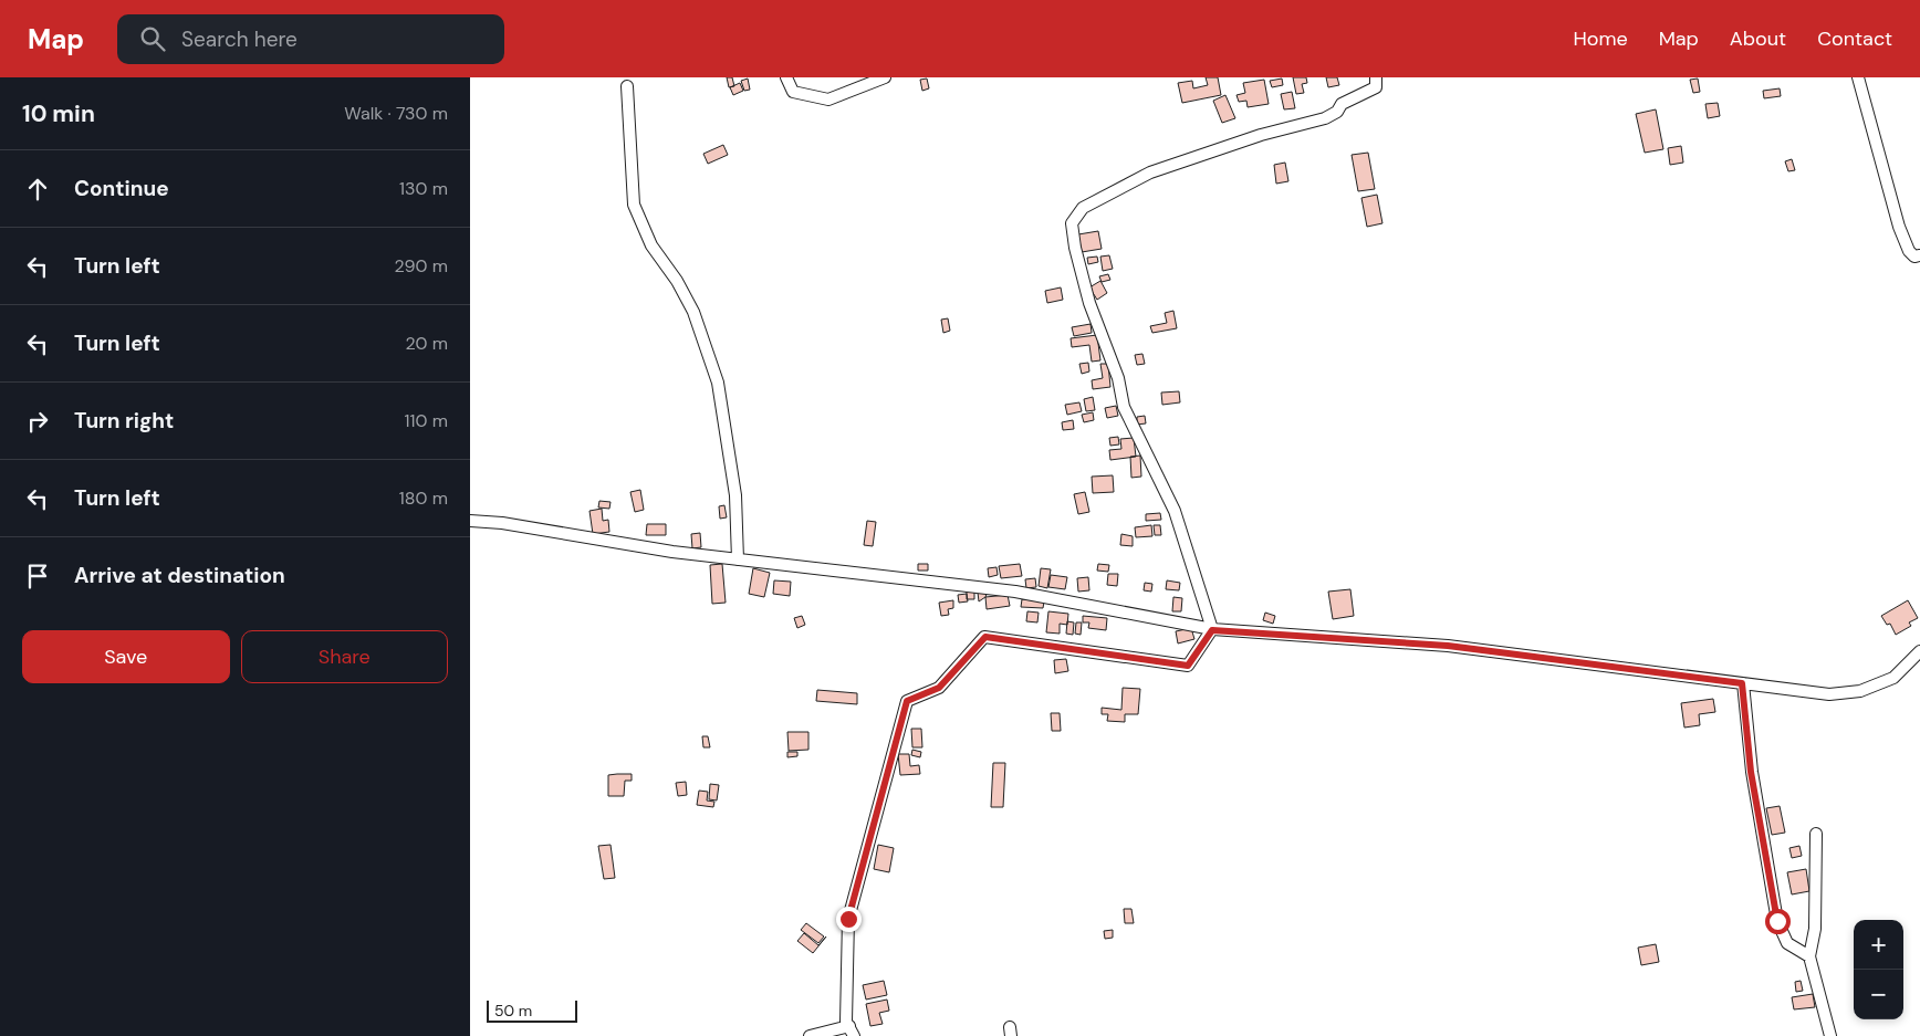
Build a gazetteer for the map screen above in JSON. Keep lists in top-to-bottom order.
{
  "scale_bar": "50 m",
  "page": {
    "header": "Map",
    "search": "Search here",
    "nav": [
      "Home",
      "Map",
      "About",
      "Contact"
    ],
    "heading": ["10 min", "Walk · 730 m"],
    "list": [
      ["Continue", "130 m"],
      ["Turn left", "290 m"],
      ["Turn left", "20 m"],
      ["Turn right", "110 m"],
      ["Turn left", "180 m"],
      "Arrive at destination"
    ],
    "buttons": ["Save", "Share"],
    "map_buttons": ["+", "−"],
    "scale": "50 m"
  }
}
